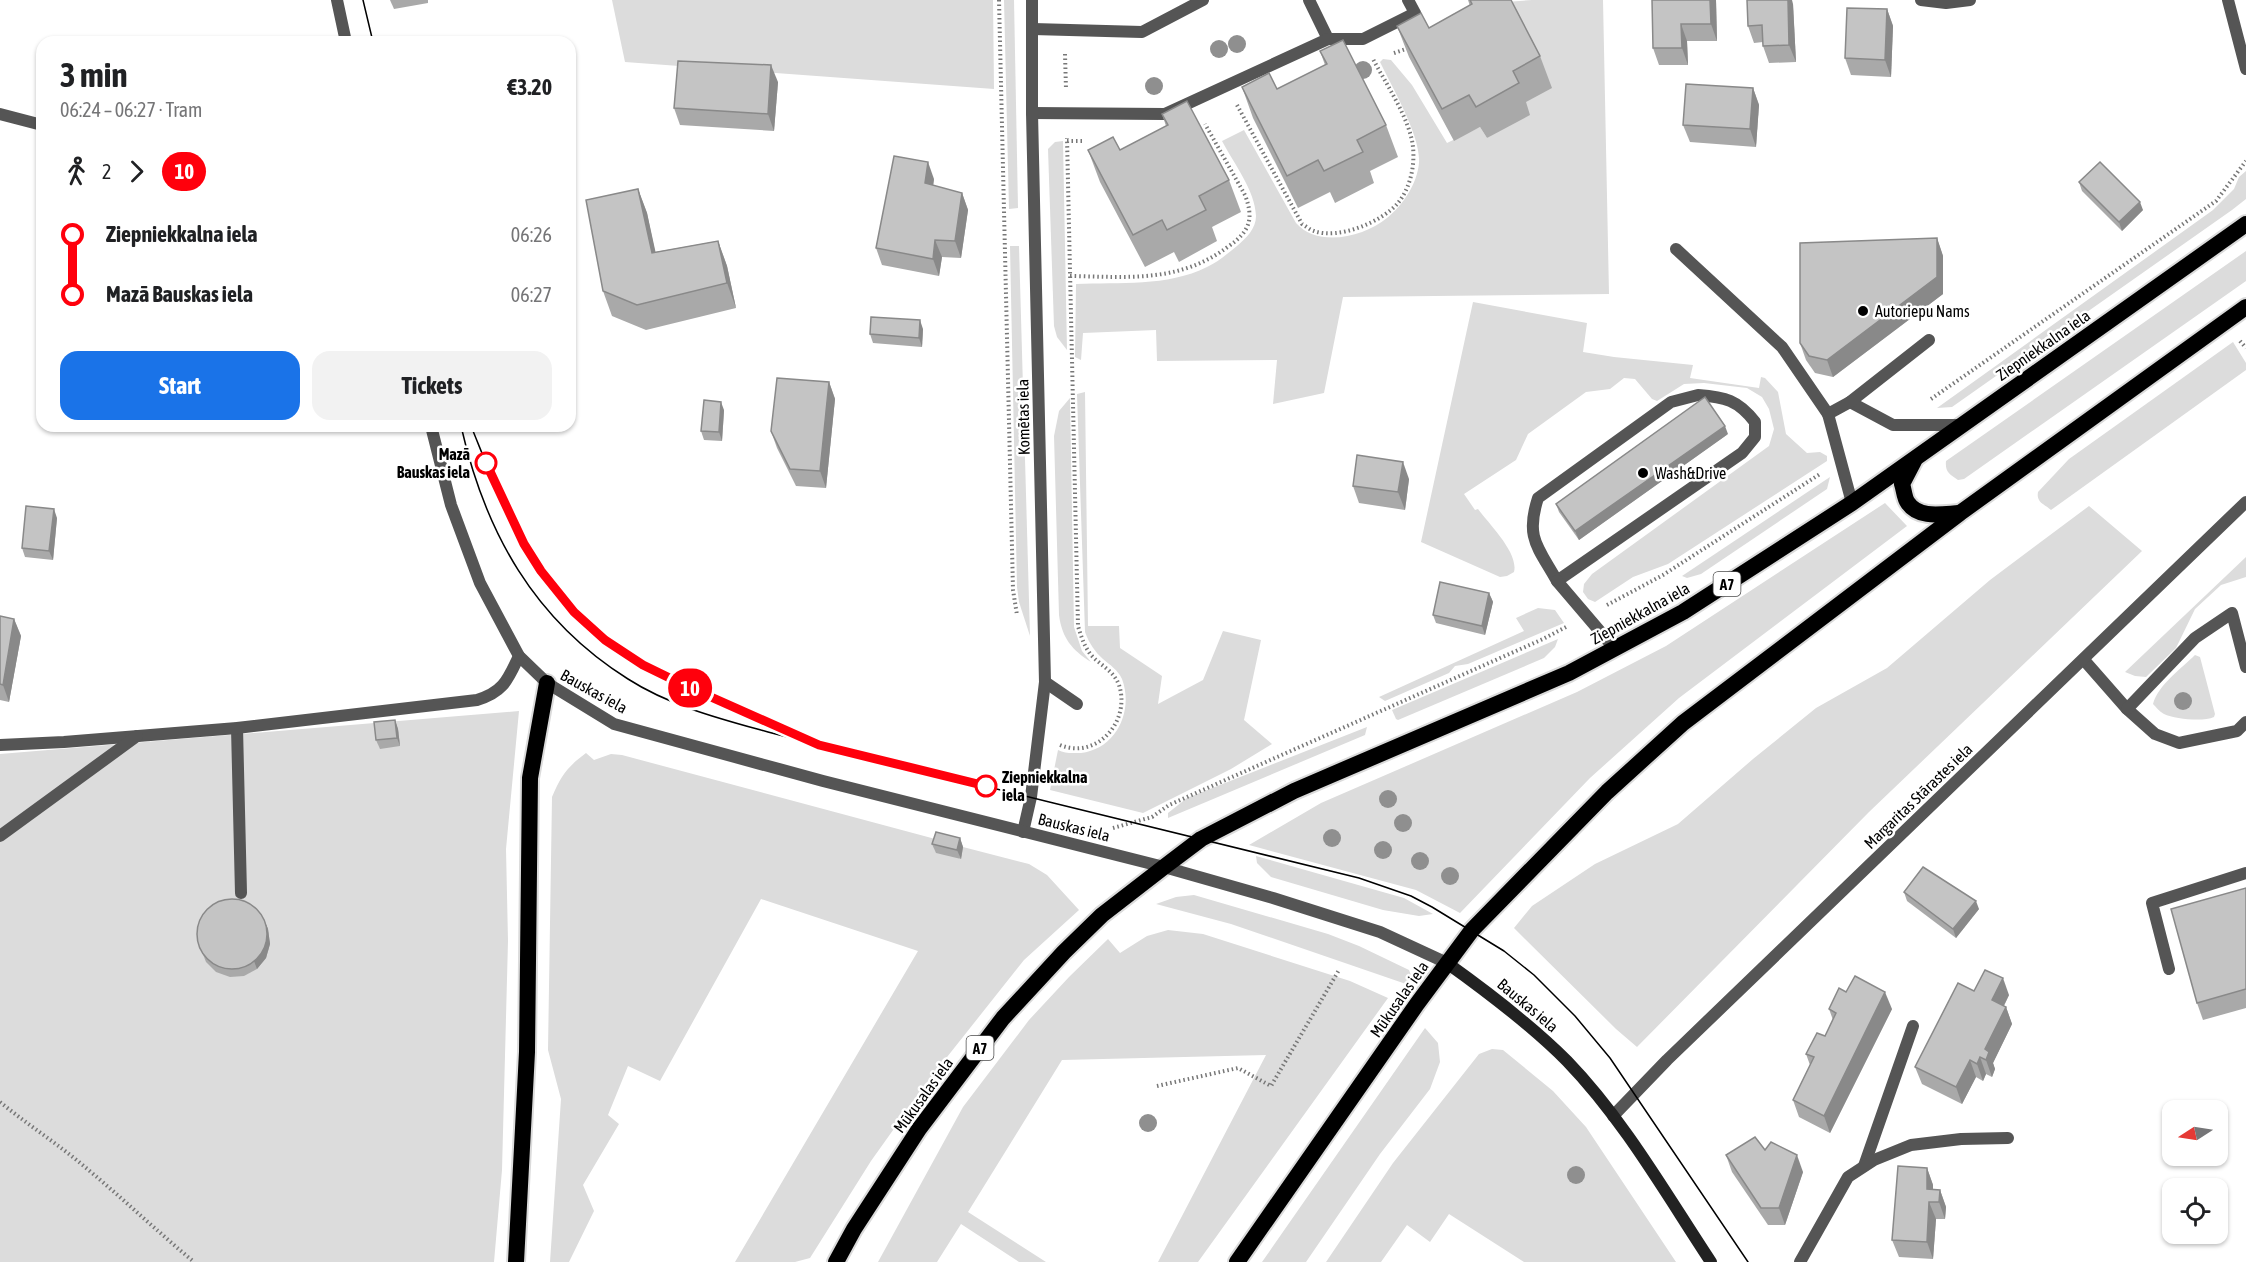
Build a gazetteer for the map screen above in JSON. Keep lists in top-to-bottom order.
{
  "streets": {
    "highway": ["Ziepniekkalna iela", "A7", "Mūkusalas iela"],
    "main road": ["Bauskas iela"],
    "street": ["Komētas iela", "Margaritas Stārastes iela"]
  },
  "crossings": [
    ["Ziepniekkalna iela", "Bauskas iela"],
    ["Ziepniekkalna iela", "Mūkusalas iela"],
    ["Komētas iela", "Bauskas iela"],
    ["Bauskas iela", "Margaritas Stārastes iela"],
    ["Bauskas iela", "Mūkusalas iela"]
  ],
  "places": [
    "Autoriepu Nams",
    "Mazā Bauskas iela",
    "Wash&Drive",
    "Ziepniekkalna iela"
  ],
  "lines": ["tram line 10"],
  "north": "left",
  "page": {
    "on_map": "10",
    "heading": ["3 min", "06:24 – 06:27 · Tram", "€3.20"],
    "legs": ["2", "10"],
    "list": [
      {
        "name": "Ziepniekkalna iela",
        "value": "06:26"
      },
      {
        "name": "Mazā Bauskas iela",
        "value": "06:27"
      }
    ],
    "buttons": ["Start", "Tickets"]
  }
}
